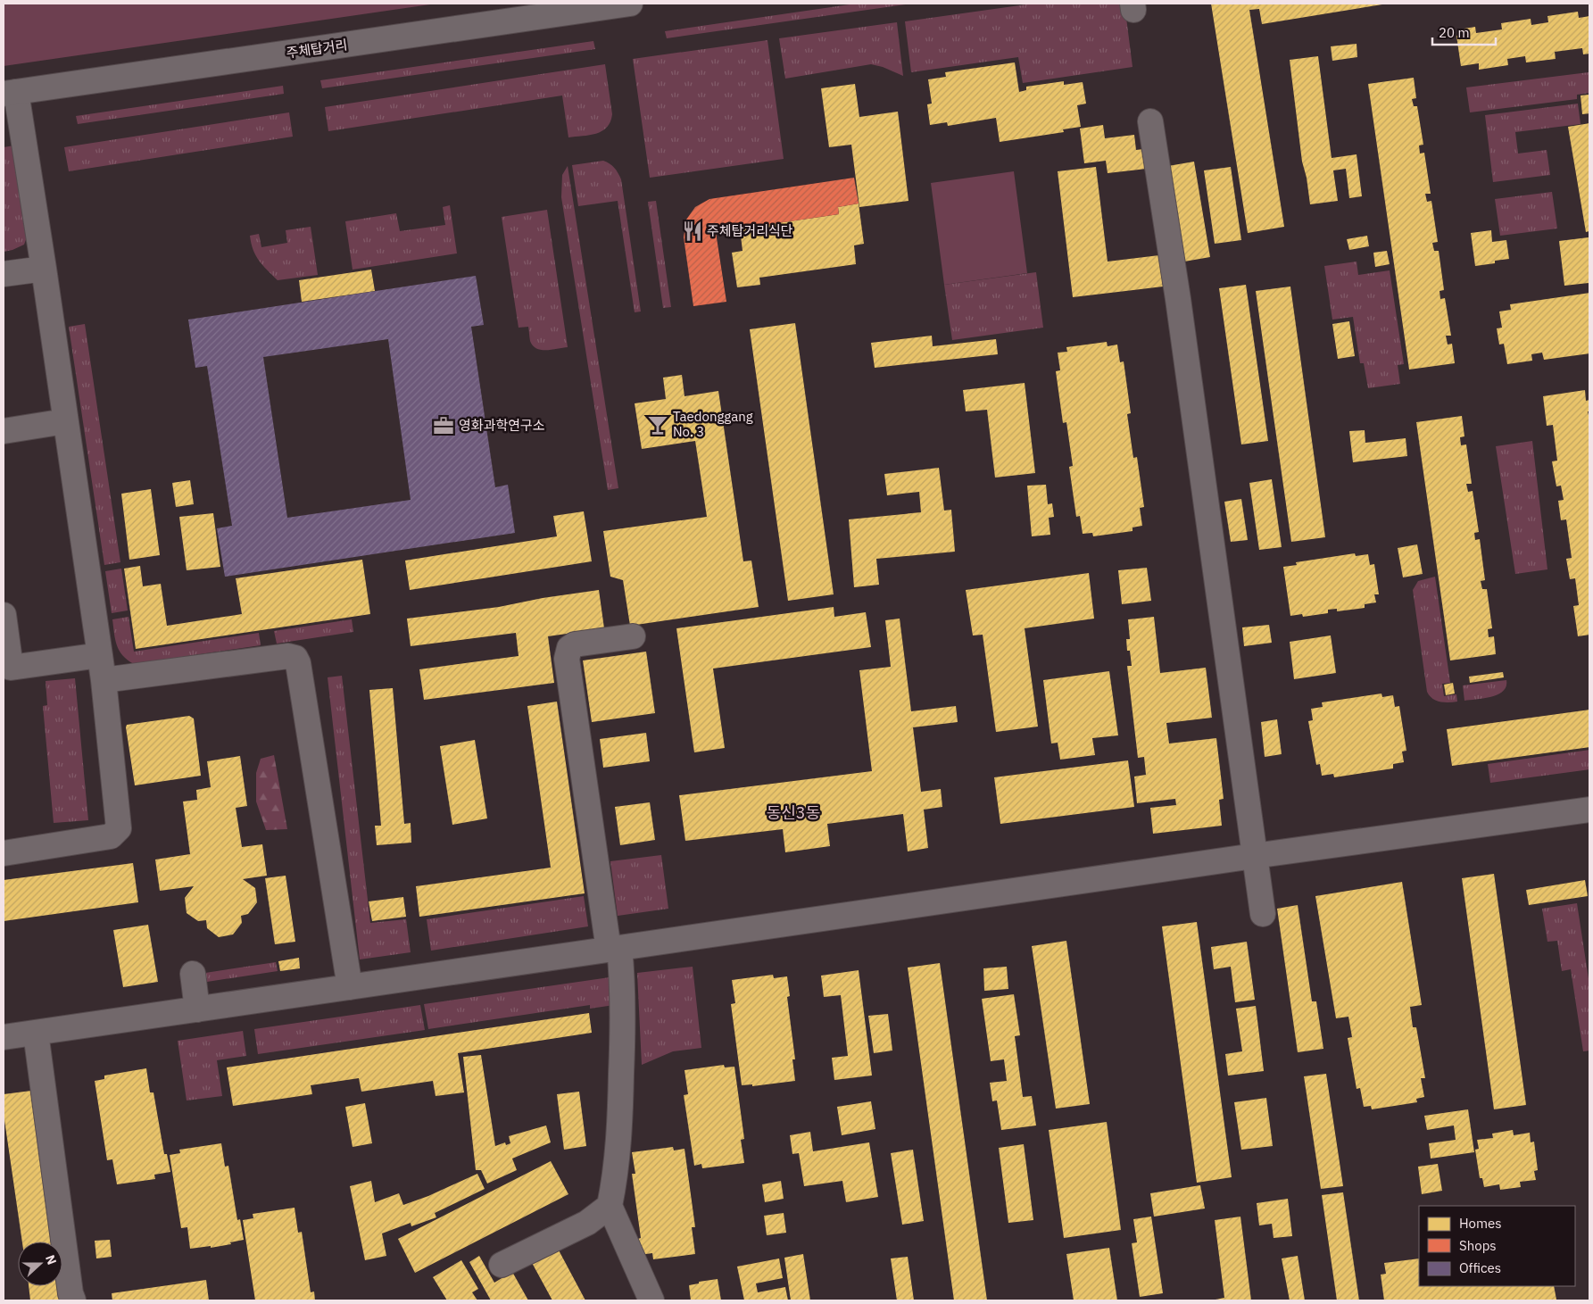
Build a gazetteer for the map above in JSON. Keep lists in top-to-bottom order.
{
  "streets": {
    "street": ["주체탑거리"]
  },
  "districts": ["동신3동"],
  "places": {
    "restaurant": ["주체탑거리식단"],
    "bar": ["Taedonggang No. 3"],
    "office": ["영화과학연구소"]
  },
  "legend": ["Homes", "Shops", "Offices"],
  "scale_bar": "20 m",
  "north": "right"
}
